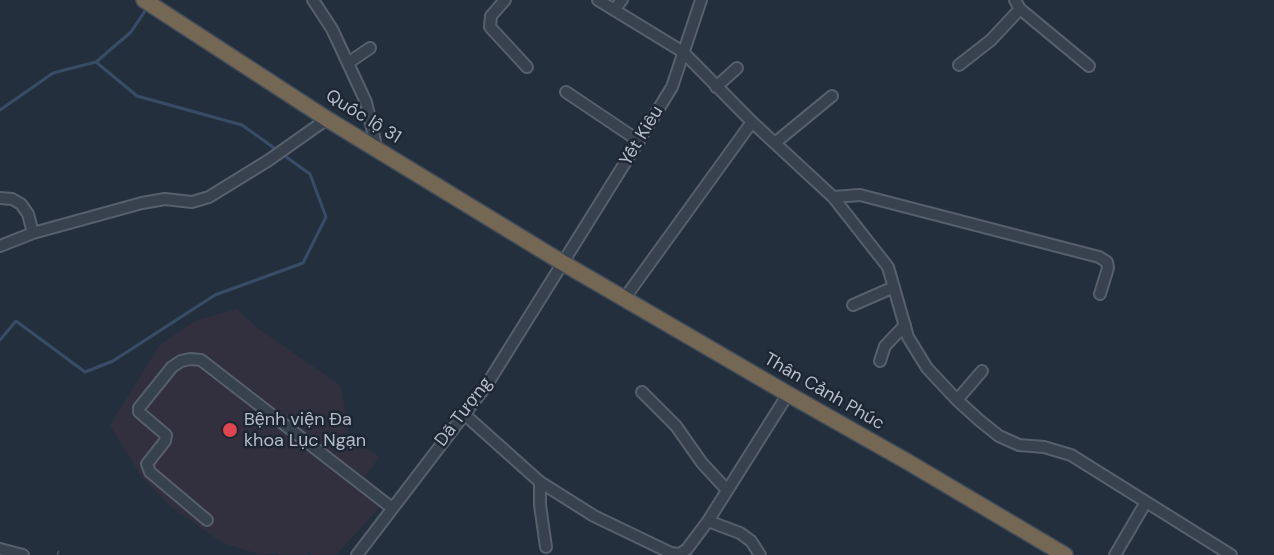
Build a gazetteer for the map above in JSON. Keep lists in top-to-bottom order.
{
  "streets": {
    "highway": ["Quốc lộ 31", "Thân Cảnh Phúc"],
    "street": ["Yết Kiêu", "Dã Tượng"]
  },
  "crossings": [
    ["Quốc lộ 31", "Yết Kiêu"],
    ["Quốc lộ 31", "Thân Cảnh Phúc"],
    ["Quốc lộ 31", "Dã Tượng"],
    ["Yết Kiêu", "Thân Cảnh Phúc"],
    ["Yết Kiêu", "Dã Tượng"],
    ["Thân Cảnh Phúc", "Dã Tượng"]
  ],
  "places": ["Bệnh viện Đa khoa Lục Ngạn"]
}
